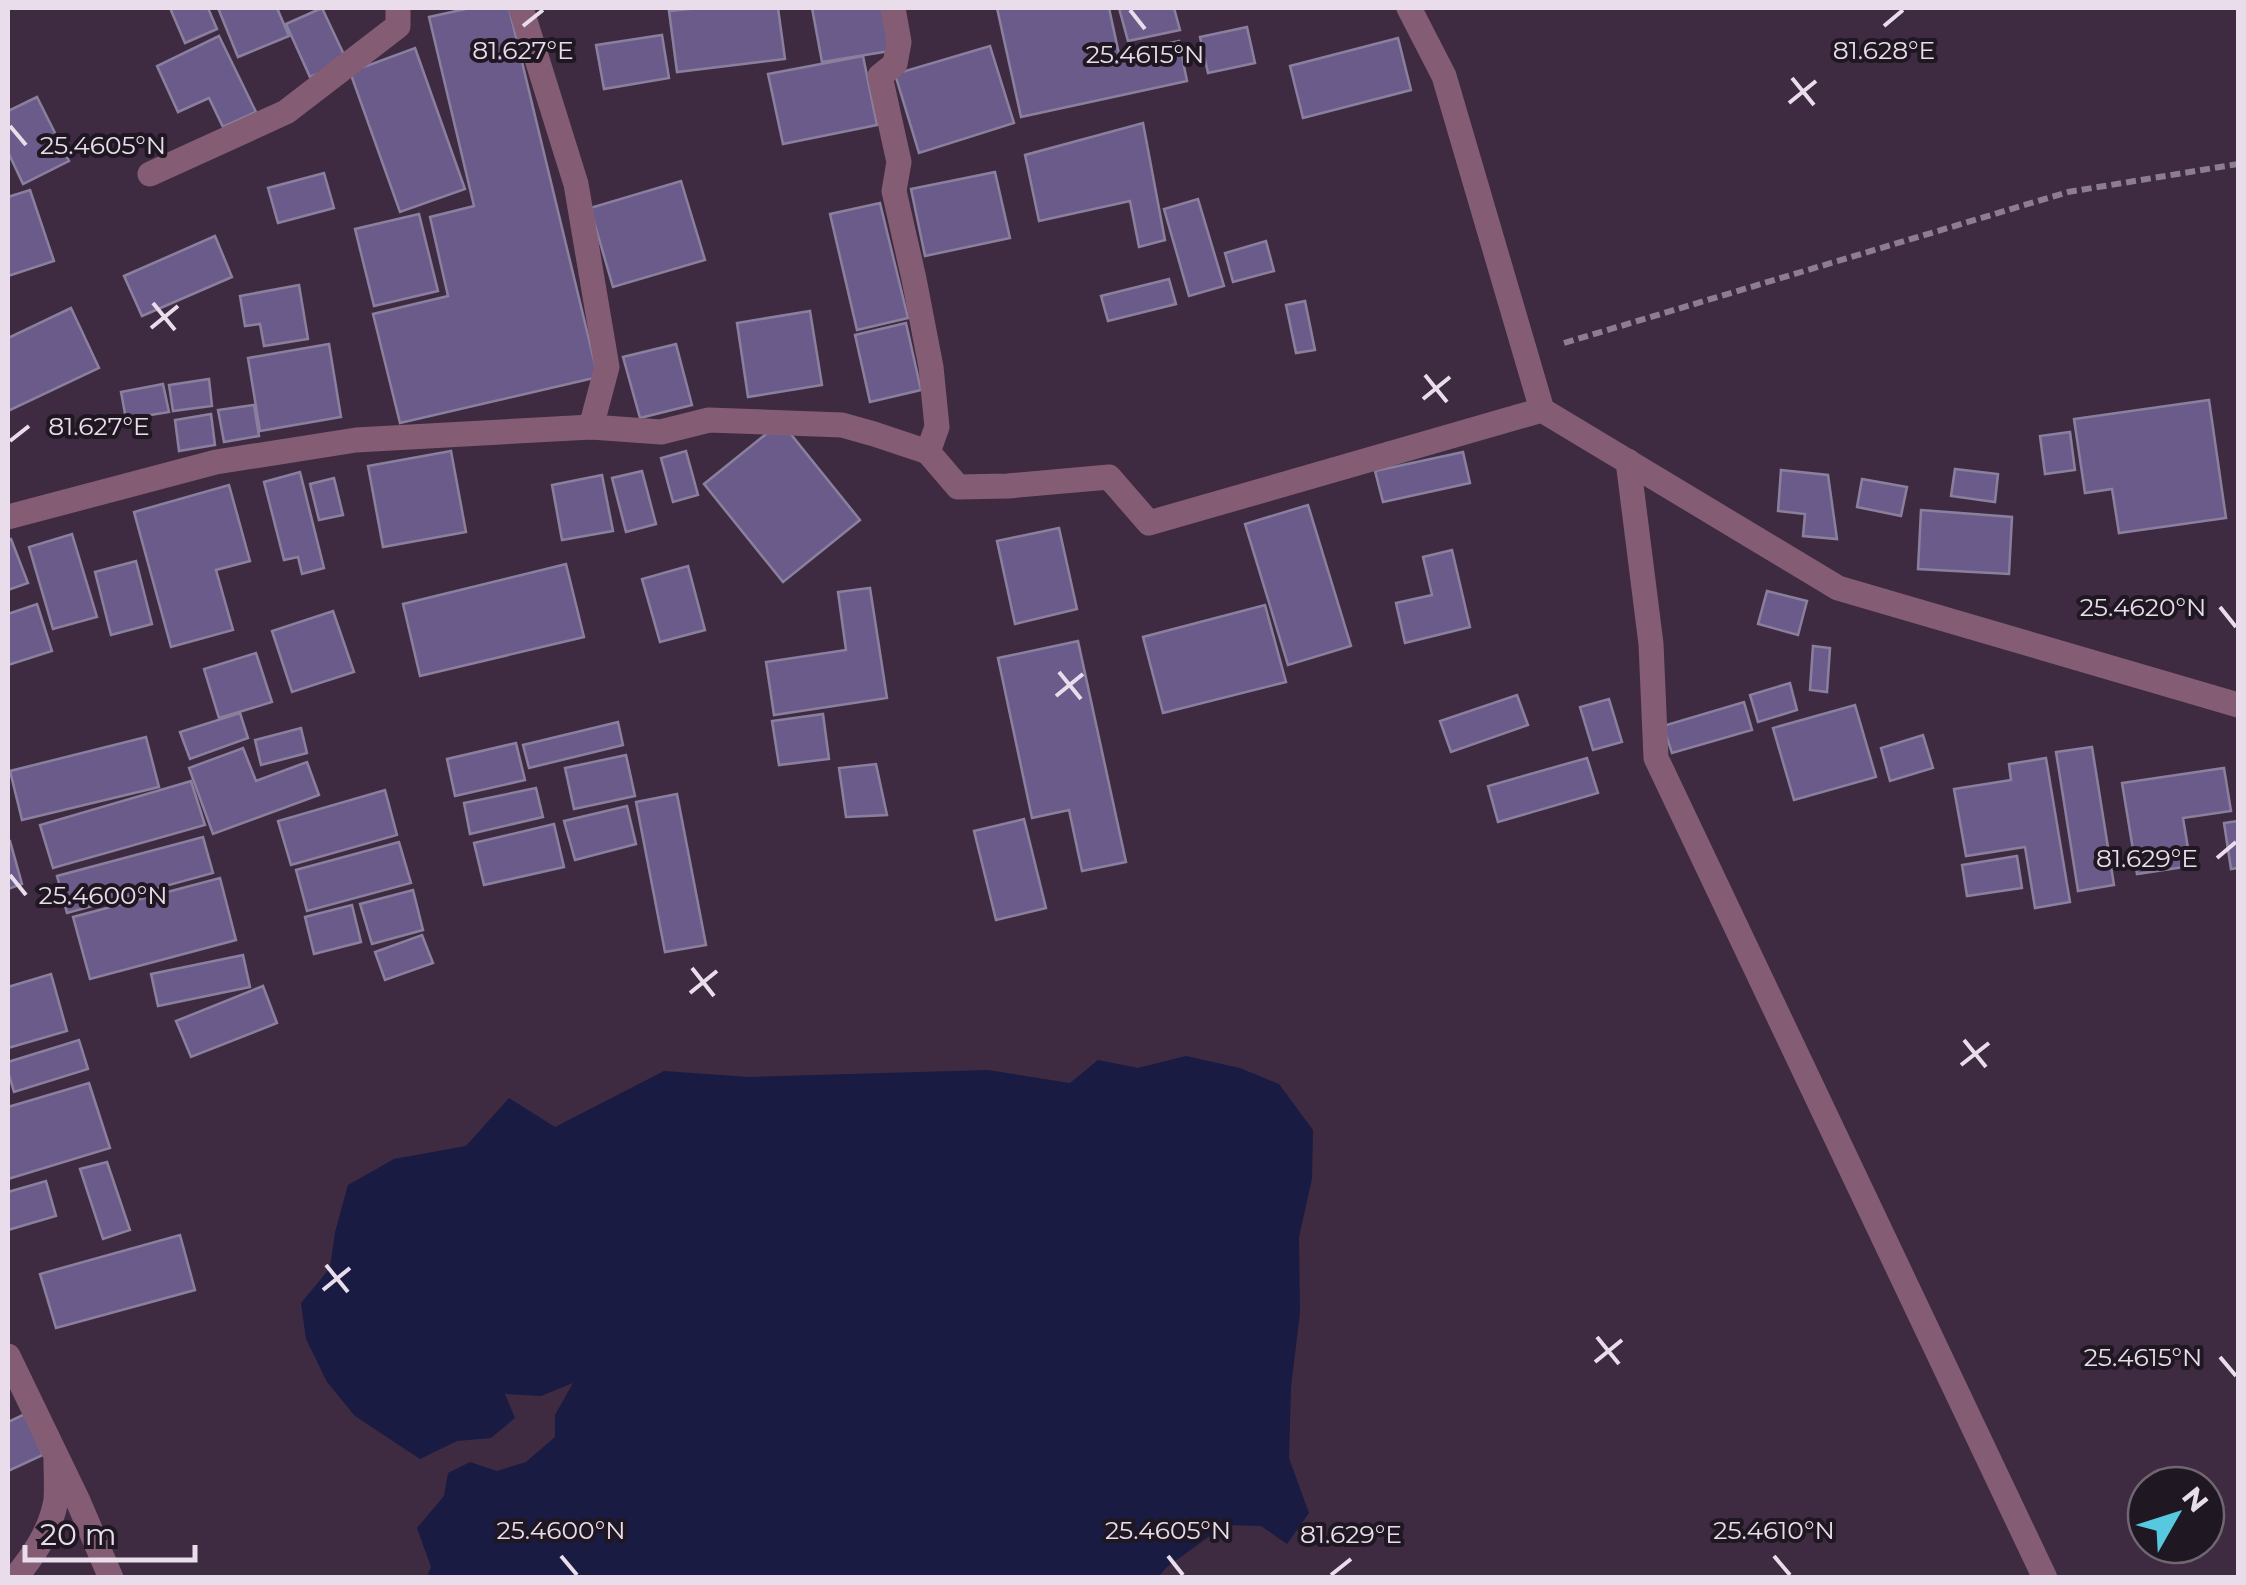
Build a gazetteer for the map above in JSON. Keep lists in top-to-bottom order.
{
  "scale_bar": "20 m",
  "north": "top right",
  "coordinates": [
    "81.627°E",
    "81.628°E",
    "25.4615°N",
    "25.4605°N",
    "25.4620°N",
    "81.629°E",
    "25.4600°N",
    "25.4610°N"
  ]
}
